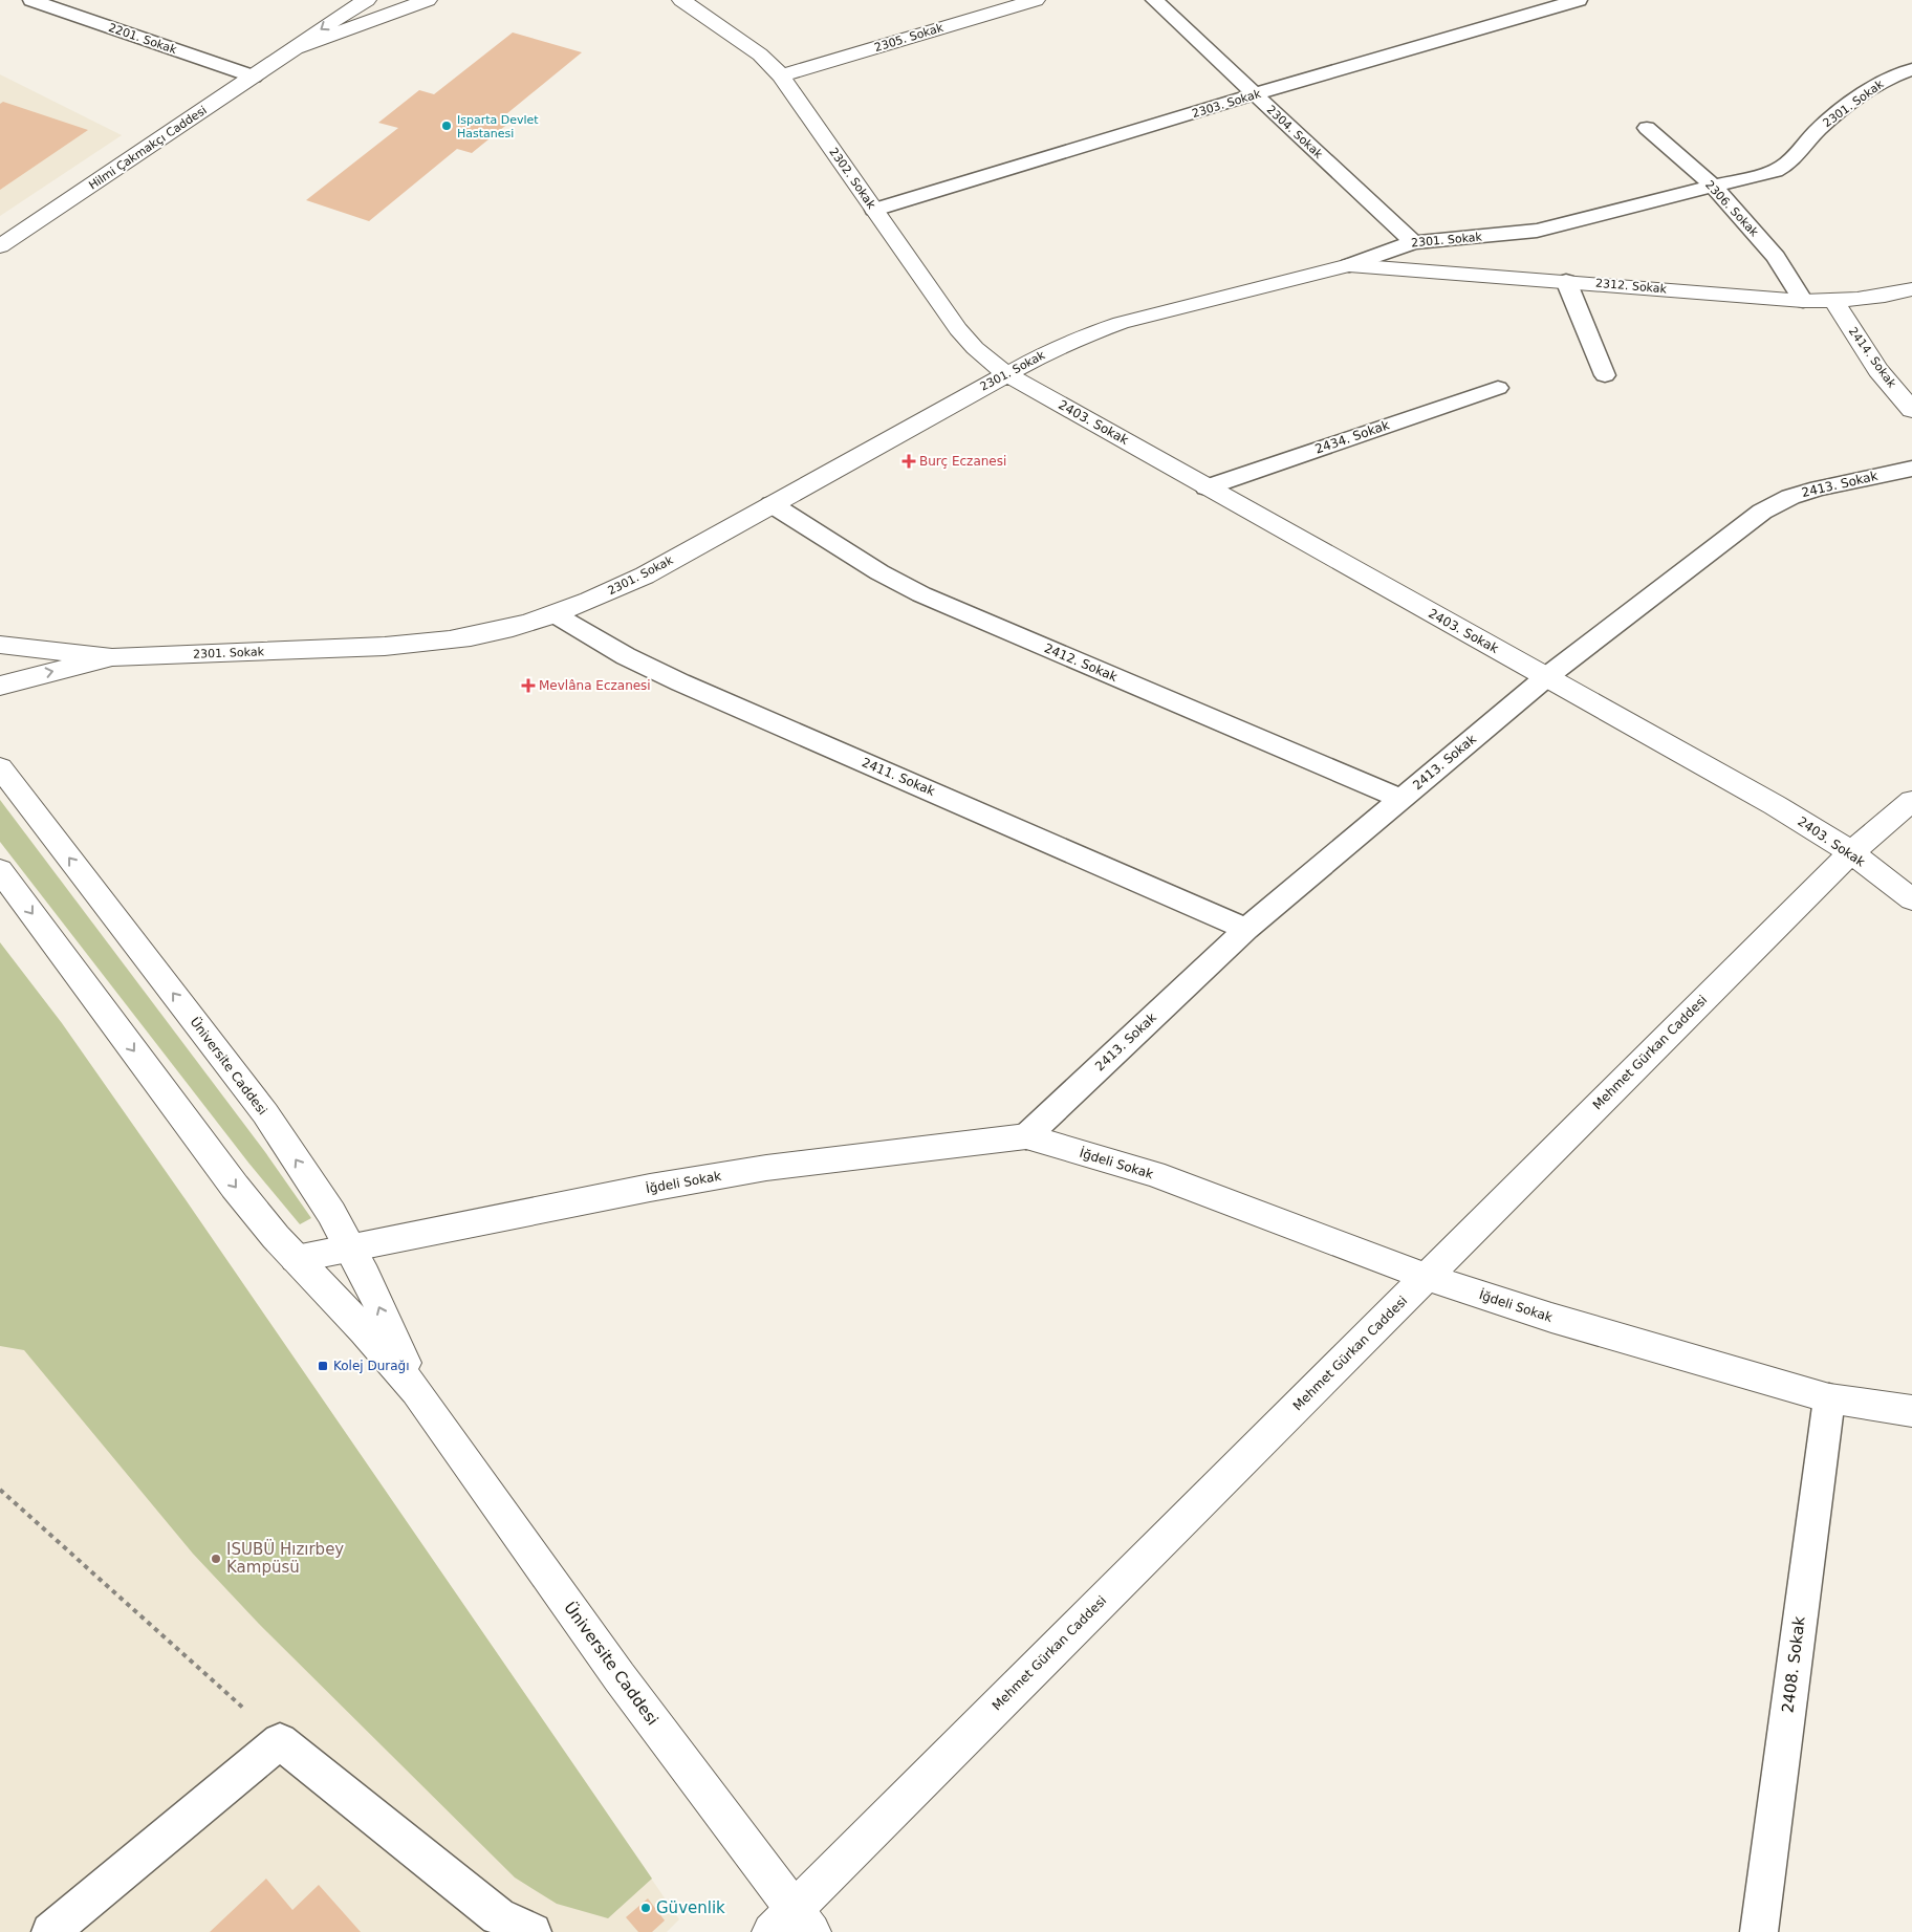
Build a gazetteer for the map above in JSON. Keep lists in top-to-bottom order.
{
  "streets": {
    "street": [
      "2305. Sokak",
      "2301. Sokak",
      "Hilmi Çakmakçı Caddesi",
      "2302. Sokak",
      "2312. Sokak",
      "2414. Sokak",
      "2403. Sokak",
      "Mehmet Gürkan Caddesi",
      "Üniversite Caddesi",
      "İğdeli Sokak"
    ],
    "lane": [
      "2201. Sokak",
      "2303. Sokak",
      "2304. Sokak",
      "2306. Sokak",
      "2434. Sokak",
      "2413. Sokak",
      "2412. Sokak",
      "2411. Sokak",
      "2408. Sokak"
    ]
  },
  "crossings": [
    ["2305. Sokak", "2302. Sokak"],
    ["2201. Sokak", "Hilmi Çakmakçı Caddesi"],
    ["2303. Sokak", "2304. Sokak"],
    ["2303. Sokak", "2302. Sokak"],
    ["2301. Sokak", "2304. Sokak"],
    ["2301. Sokak", "2302. Sokak"],
    ["2301. Sokak", "2306. Sokak"],
    ["2301. Sokak", "2312. Sokak"],
    ["2301. Sokak", "2403. Sokak"],
    ["2301. Sokak", "2412. Sokak"],
    ["2301. Sokak", "2411. Sokak"],
    ["2302. Sokak", "2403. Sokak"],
    ["2306. Sokak", "2312. Sokak"],
    ["2312. Sokak", "2414. Sokak"],
    ["2403. Sokak", "2434. Sokak"],
    ["2403. Sokak", "2413. Sokak"],
    ["2403. Sokak", "Mehmet Gürkan Caddesi"],
    ["2413. Sokak", "2412. Sokak"],
    ["2413. Sokak", "2411. Sokak"],
    ["2413. Sokak", "İğdeli Sokak"],
    ["Mehmet Gürkan Caddesi", "Üniversite Caddesi"],
    ["Mehmet Gürkan Caddesi", "İğdeli Sokak"],
    ["Üniversite Caddesi", "İğdeli Sokak"],
    ["İğdeli Sokak", "2408. Sokak"]
  ],
  "places": {
    "other": ["Isparta Devlet Hastanesi", "ISUBÜ Hızırbey Kampüsü", "Güvenlik"],
    "health": ["Burç Eczanesi", "Mevlâna Eczanesi"],
    "transit": ["Kolej Durağı"]
  }
}
